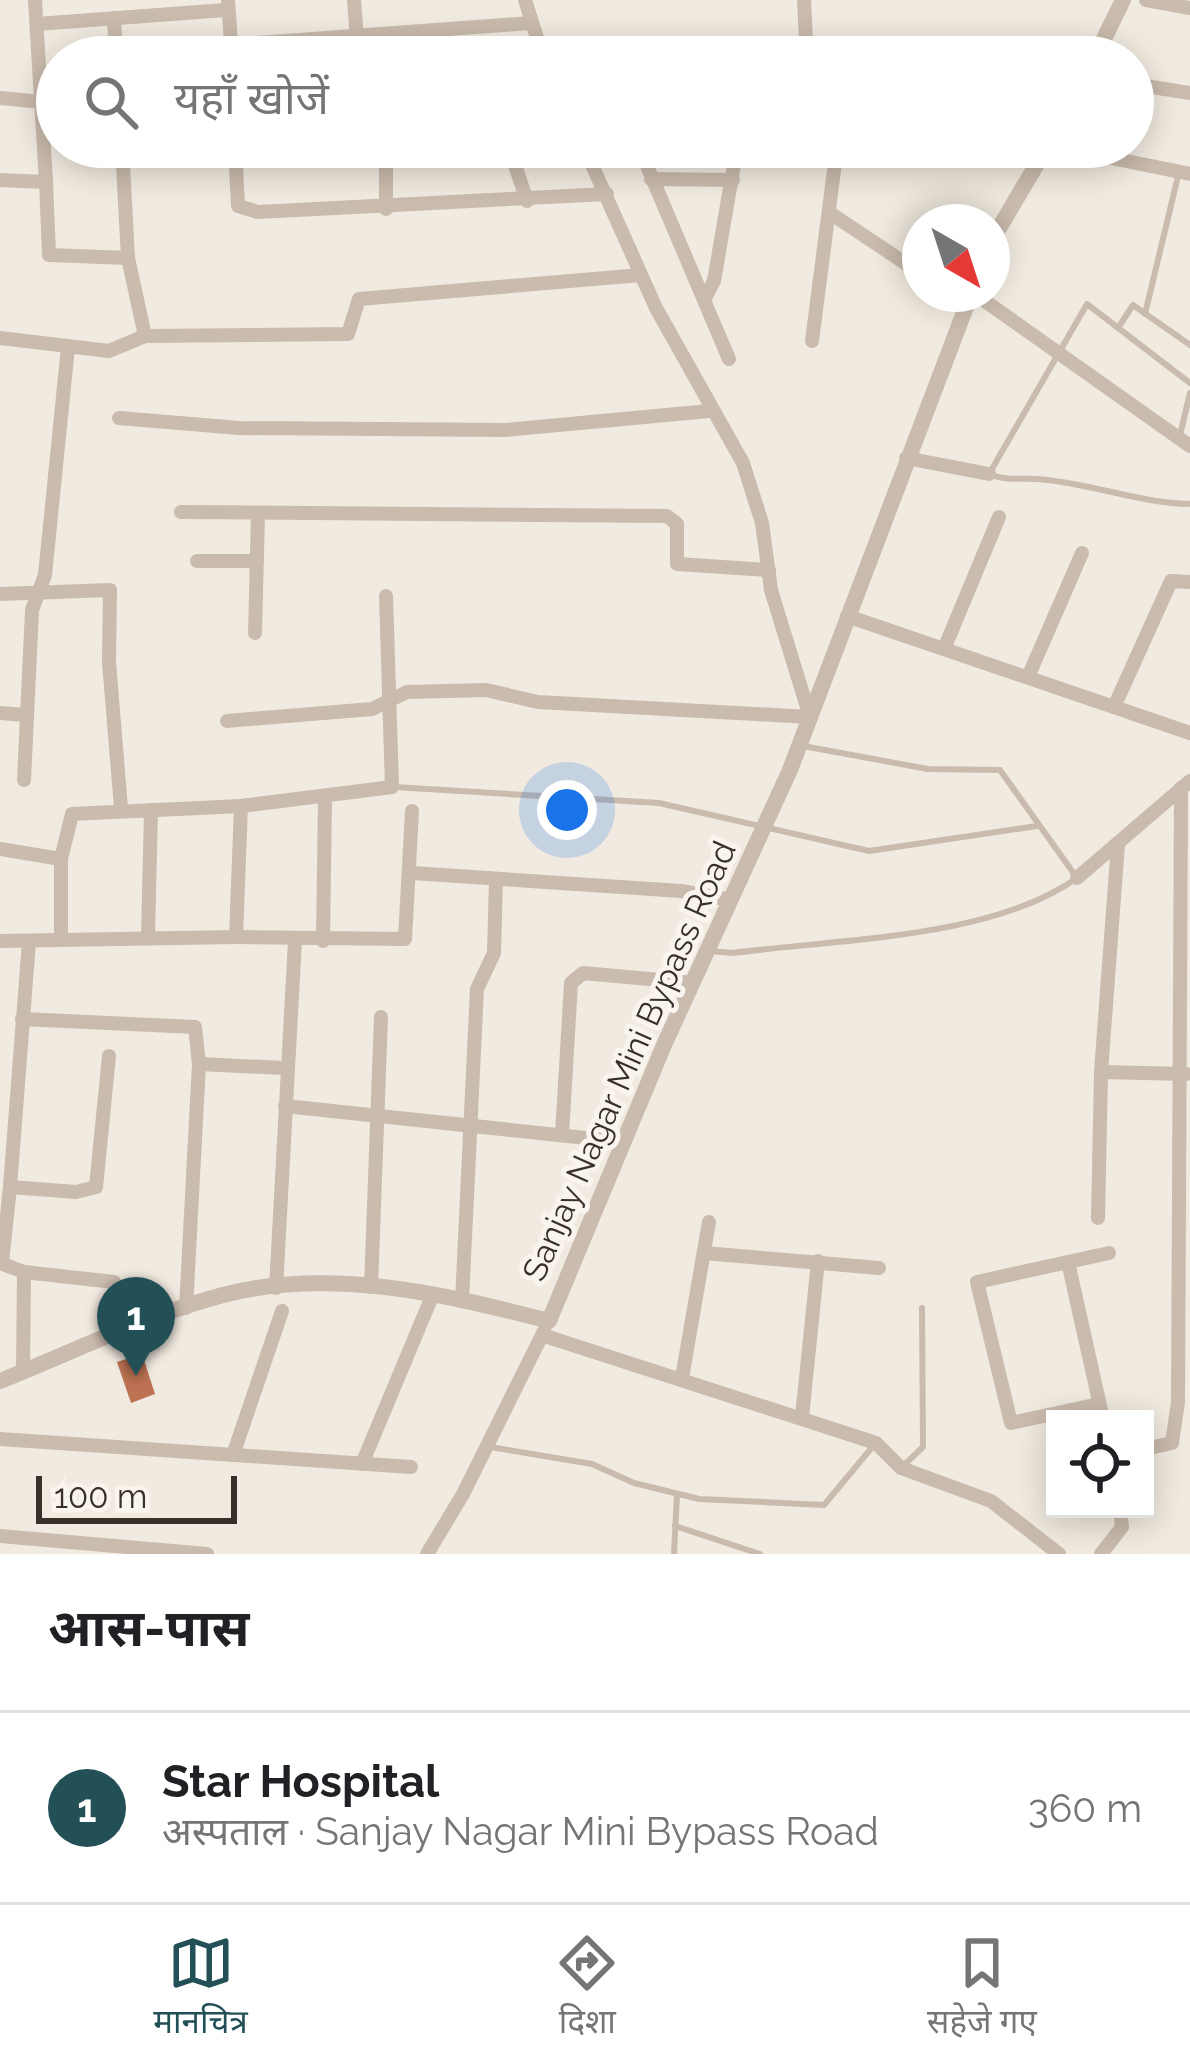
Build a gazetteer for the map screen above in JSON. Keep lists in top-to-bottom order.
{
  "streets": {
    "street": ["Sanjay Nagar Mini Bypass Road"]
  },
  "scale_bar": "100 m",
  "north": "bottom right",
  "page": {
    "search": "यहाँ खोजें",
    "pins": "1",
    "scale": "100 m",
    "heading": "आस-पास",
    "list": [
      {
        "mark": "1",
        "name": "Star Hospital",
        "note": "अस्पताल · Sanjay Nagar Mini Bypass Road",
        "value": "360 m"
      }
    ],
    "nav": ["मानचित्र", "दिशा", "सहेजे गए"]
  }
}
